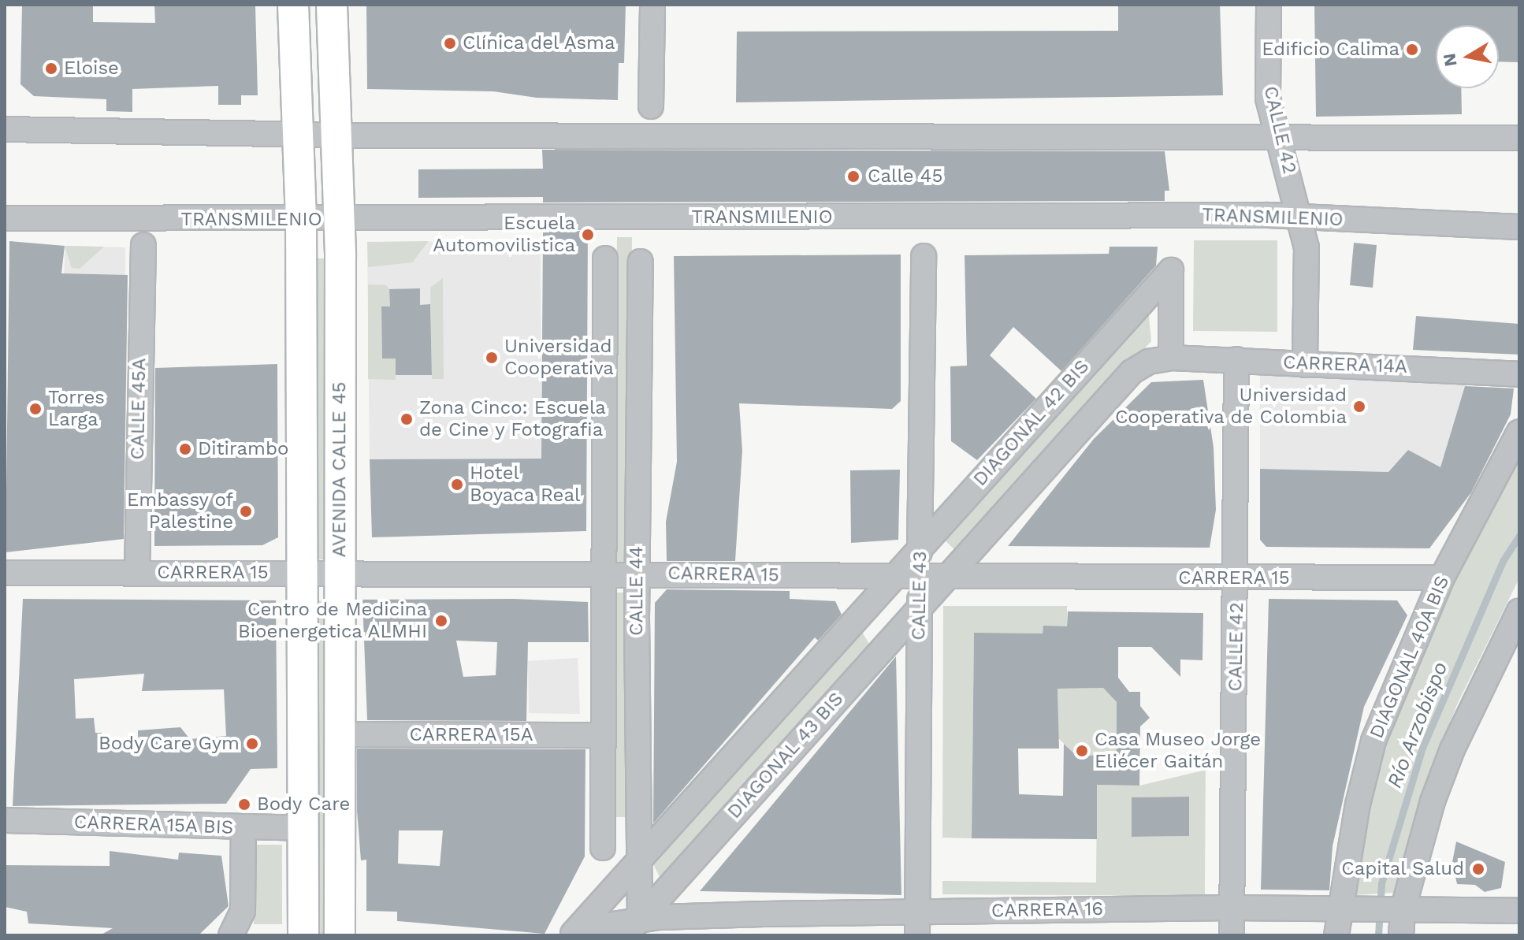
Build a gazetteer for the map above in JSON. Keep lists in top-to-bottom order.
{
  "streets": {
    "main road": ["AVENIDA CALLE 45"],
    "street": [
      "CALLE 42",
      "TRANSMILENIO",
      "CARRERA 14A",
      "CALLE 45A",
      "DIAGONAL 42 BIS",
      "CARRERA 15",
      "CALLE 44",
      "CALLE 43",
      "DIAGONAL 40A BIS",
      "CARRERA 15A",
      "DIAGONAL 43 BIS",
      "CARRERA 15A BIS",
      "CARRERA 16"
    ]
  },
  "crossings": [
    ["CALLE 42", "TRANSMILENIO"],
    ["CALLE 42", "CARRERA 14A"],
    ["CALLE 42", "CARRERA 15"],
    ["CALLE 42", "CARRERA 16"],
    ["TRANSMILENIO", "AVENIDA CALLE 45"],
    ["CARRERA 14A", "DIAGONAL 42 BIS"],
    ["CALLE 45A", "CARRERA 15"],
    ["DIAGONAL 42 BIS", "CARRERA 15"],
    ["DIAGONAL 42 BIS", "CALLE 43"],
    ["DIAGONAL 42 BIS", "DIAGONAL 43 BIS"],
    ["AVENIDA CALLE 45", "CARRERA 15"],
    ["AVENIDA CALLE 45", "CARRERA 15A"],
    ["AVENIDA CALLE 45", "CARRERA 15A BIS"],
    ["CARRERA 15", "CALLE 44"],
    ["CARRERA 15", "CALLE 43"],
    ["CARRERA 15", "DIAGONAL 40A BIS"],
    ["CARRERA 15", "DIAGONAL 43 BIS"],
    ["CALLE 44", "CARRERA 15A"],
    ["CALLE 44", "DIAGONAL 43 BIS"],
    ["CALLE 44", "CARRERA 16"],
    ["CALLE 43", "DIAGONAL 43 BIS"],
    ["CALLE 43", "CARRERA 16"],
    ["DIAGONAL 40A BIS", "CARRERA 16"],
    ["DIAGONAL 43 BIS", "CARRERA 16"]
  ],
  "water": ["Río Arzobispo"],
  "places": [
    "Clínica del Asma",
    "Edificio Calima",
    "Eloise",
    "Calle 45",
    "Escuela Automovilistica",
    "Universidad Cooperativa",
    "Universidad Cooperativa de Colombia",
    "Torres Larga",
    "Zona Cinco: Escuela de Cine y Fotografia",
    "Ditirambo",
    "Hotel Boyaca Real",
    "Embassy of Palestine",
    "Centro de Medicina Bioenergetica ALMHI",
    "Body Care Gym",
    "Casa Museo Jorge Eliécer Gaitán",
    "Body Care",
    "Capital Salud"
  ],
  "north": "left"
}
